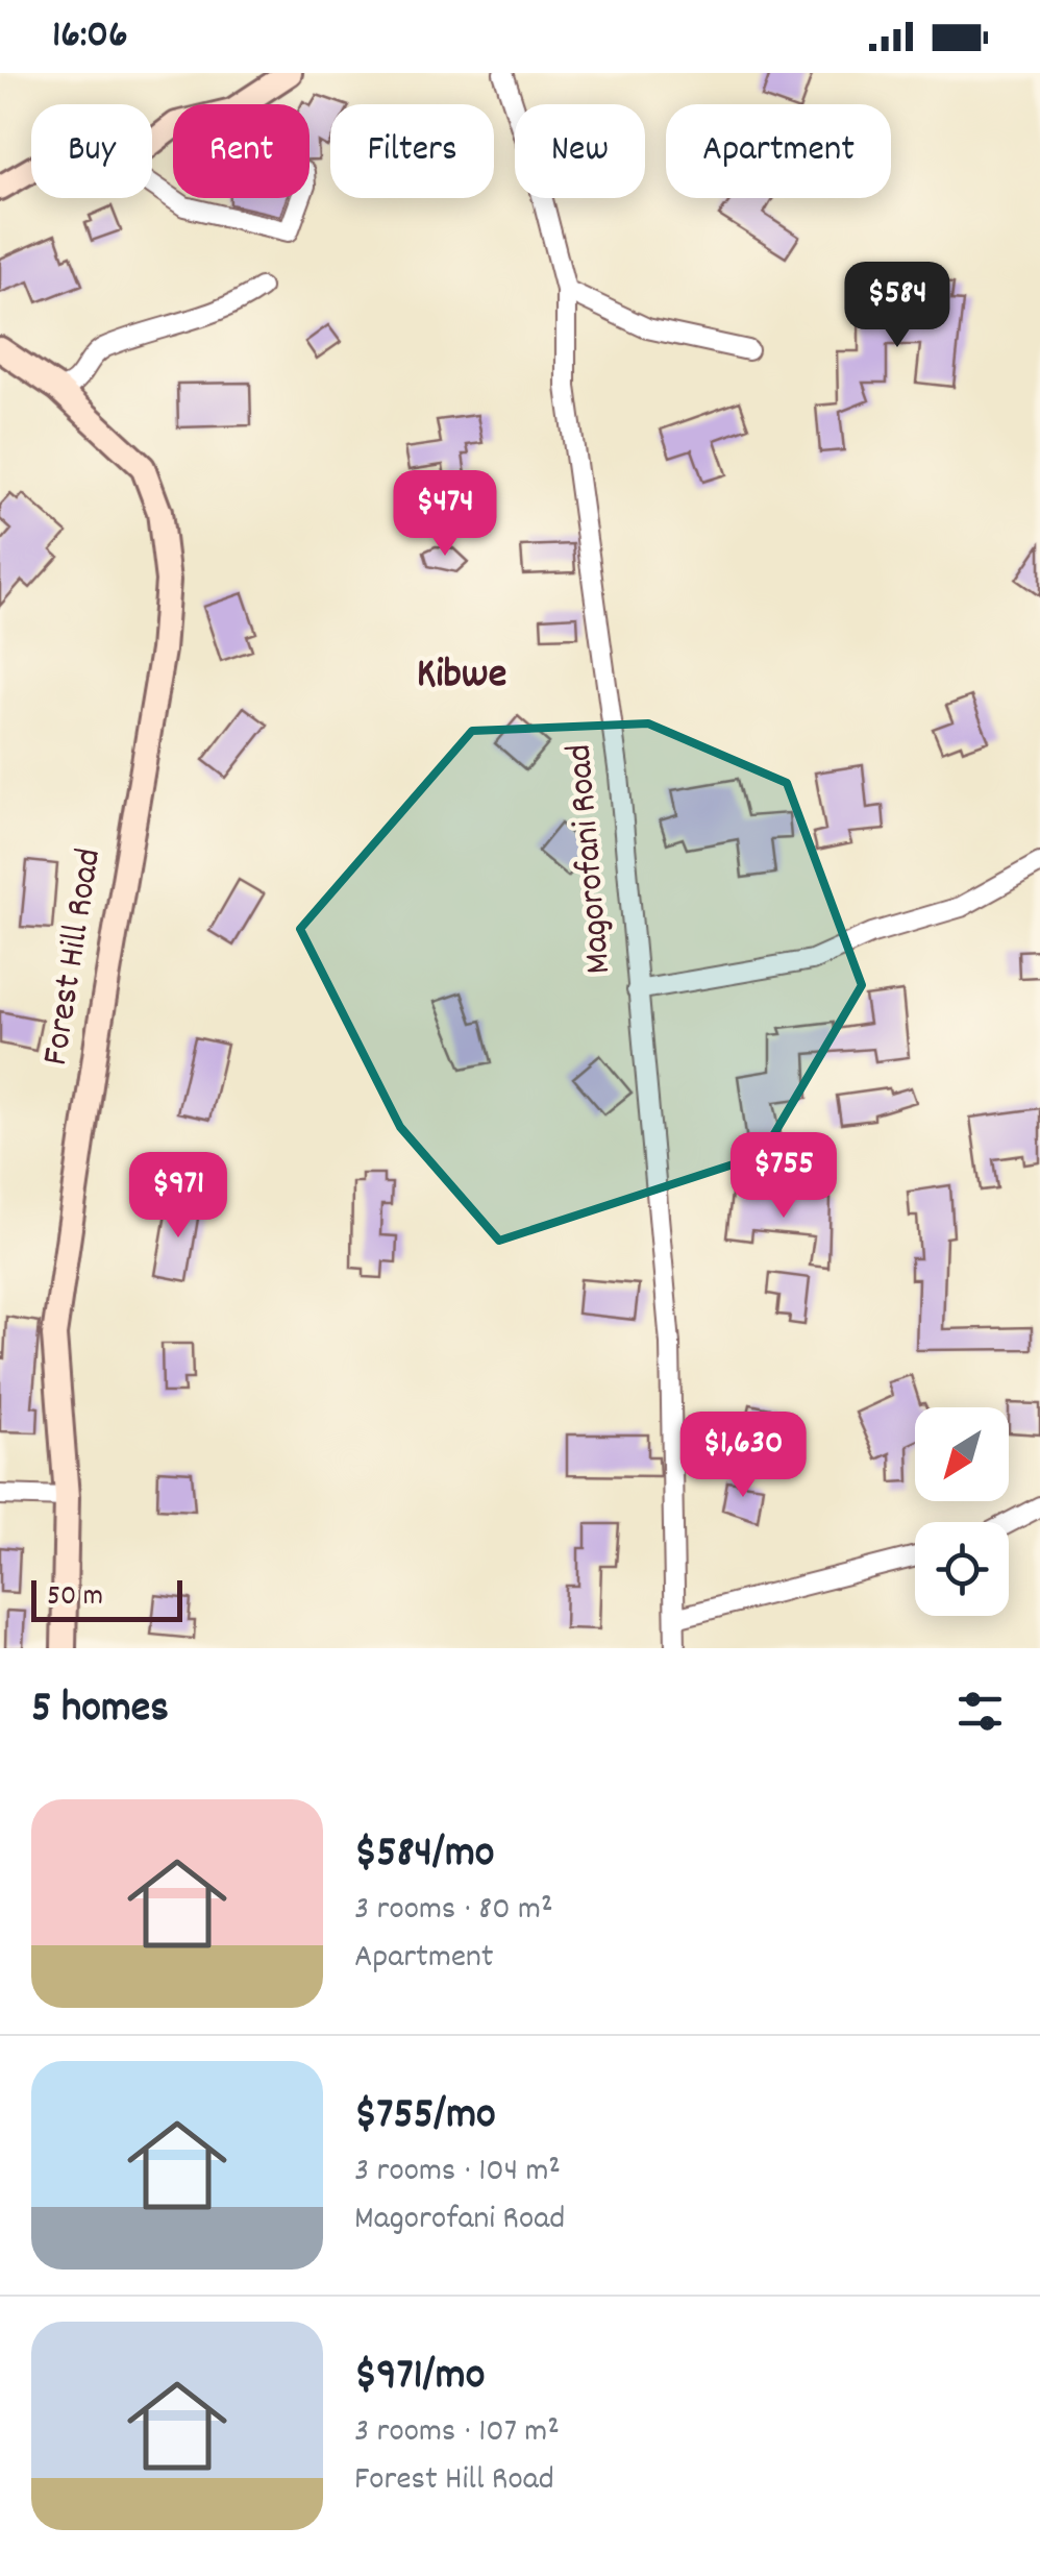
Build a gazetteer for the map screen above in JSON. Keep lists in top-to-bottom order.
{
  "streets": {
    "street": ["Magorofani Road", "Forest Hill Road"]
  },
  "districts": ["Kibwe"],
  "scale_bar": "50 m",
  "north": "bottom left",
  "page": {
    "status": "16:06",
    "chip": [
      "Buy",
      "Rent",
      "Filters",
      "New",
      "Apartment"
    ],
    "price": [
      "$584",
      "$474",
      "$755",
      "$971",
      "$1,630"
    ],
    "scale": "50 m",
    "heading": "5 homes",
    "list": [
      {
        "name": "$584/mo",
        "note": "3 rooms · 80 m² · Apartment"
      },
      {
        "name": "$755/mo",
        "note": "3 rooms · 104 m² · Magorofani Road"
      },
      {
        "name": "$971/mo",
        "note": "3 rooms · 107 m² · Forest Hill Road"
      }
    ]
  }
}
